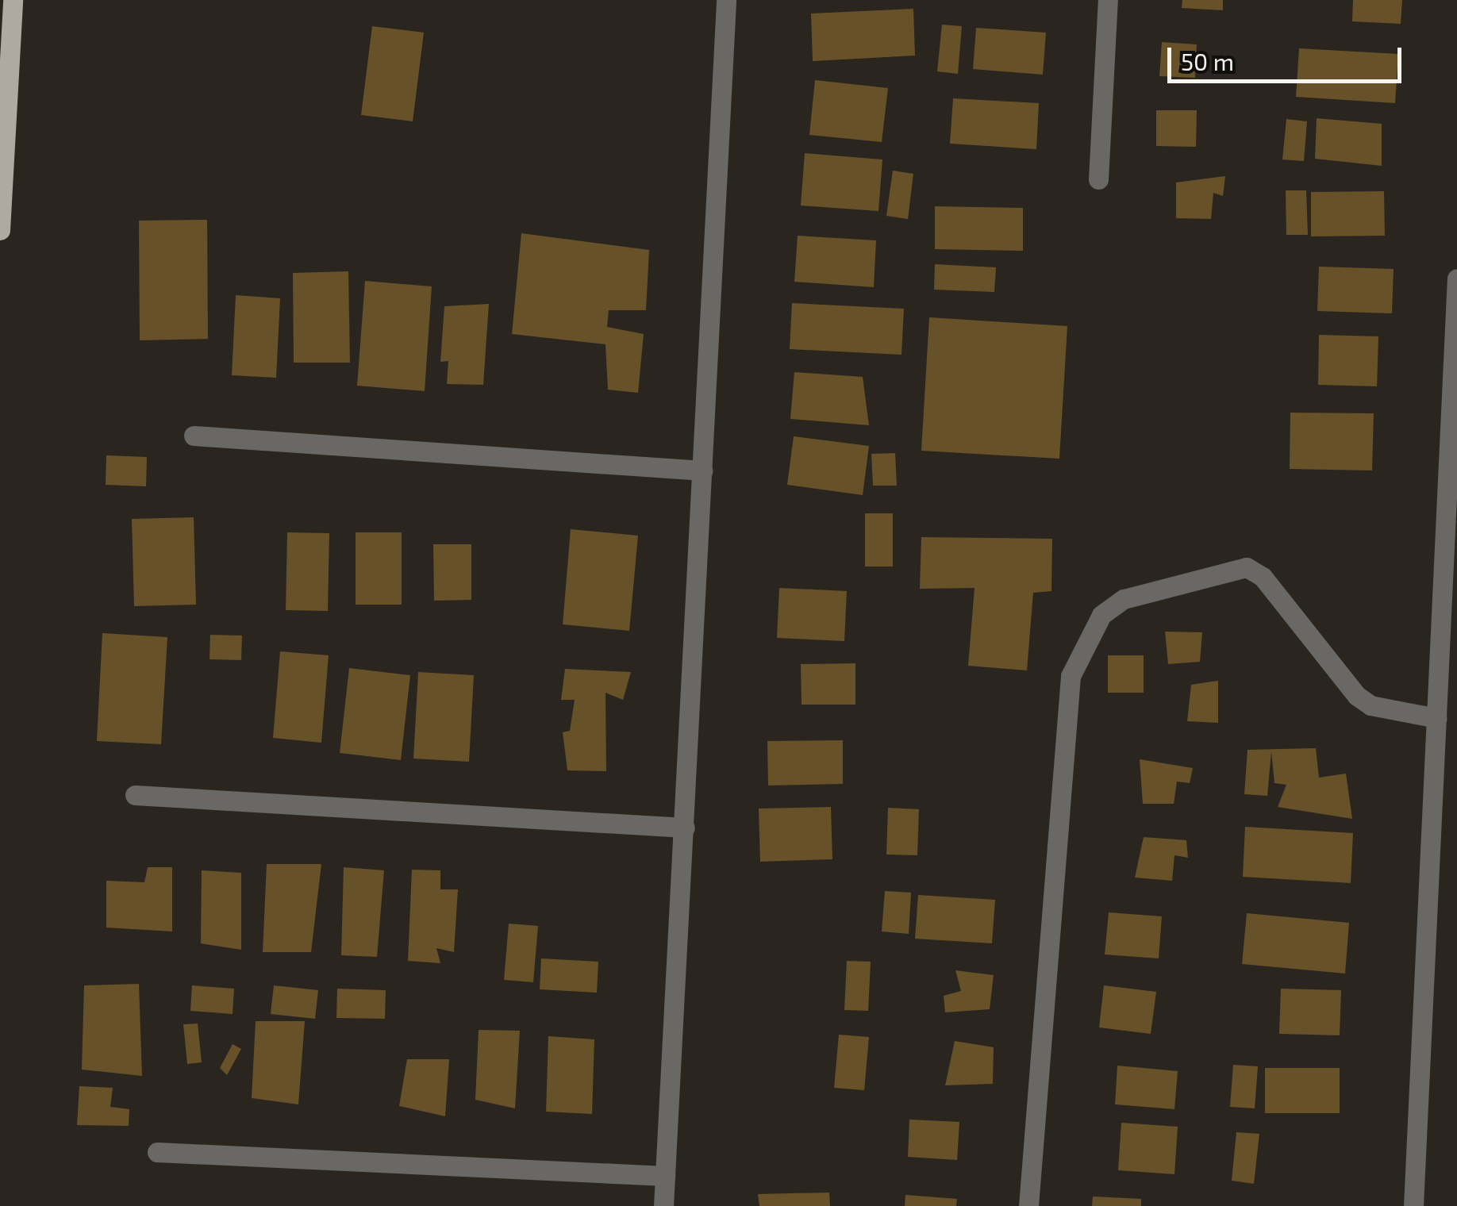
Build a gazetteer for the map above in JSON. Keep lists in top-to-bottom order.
{
  "scale_bar": "50 m"
}
